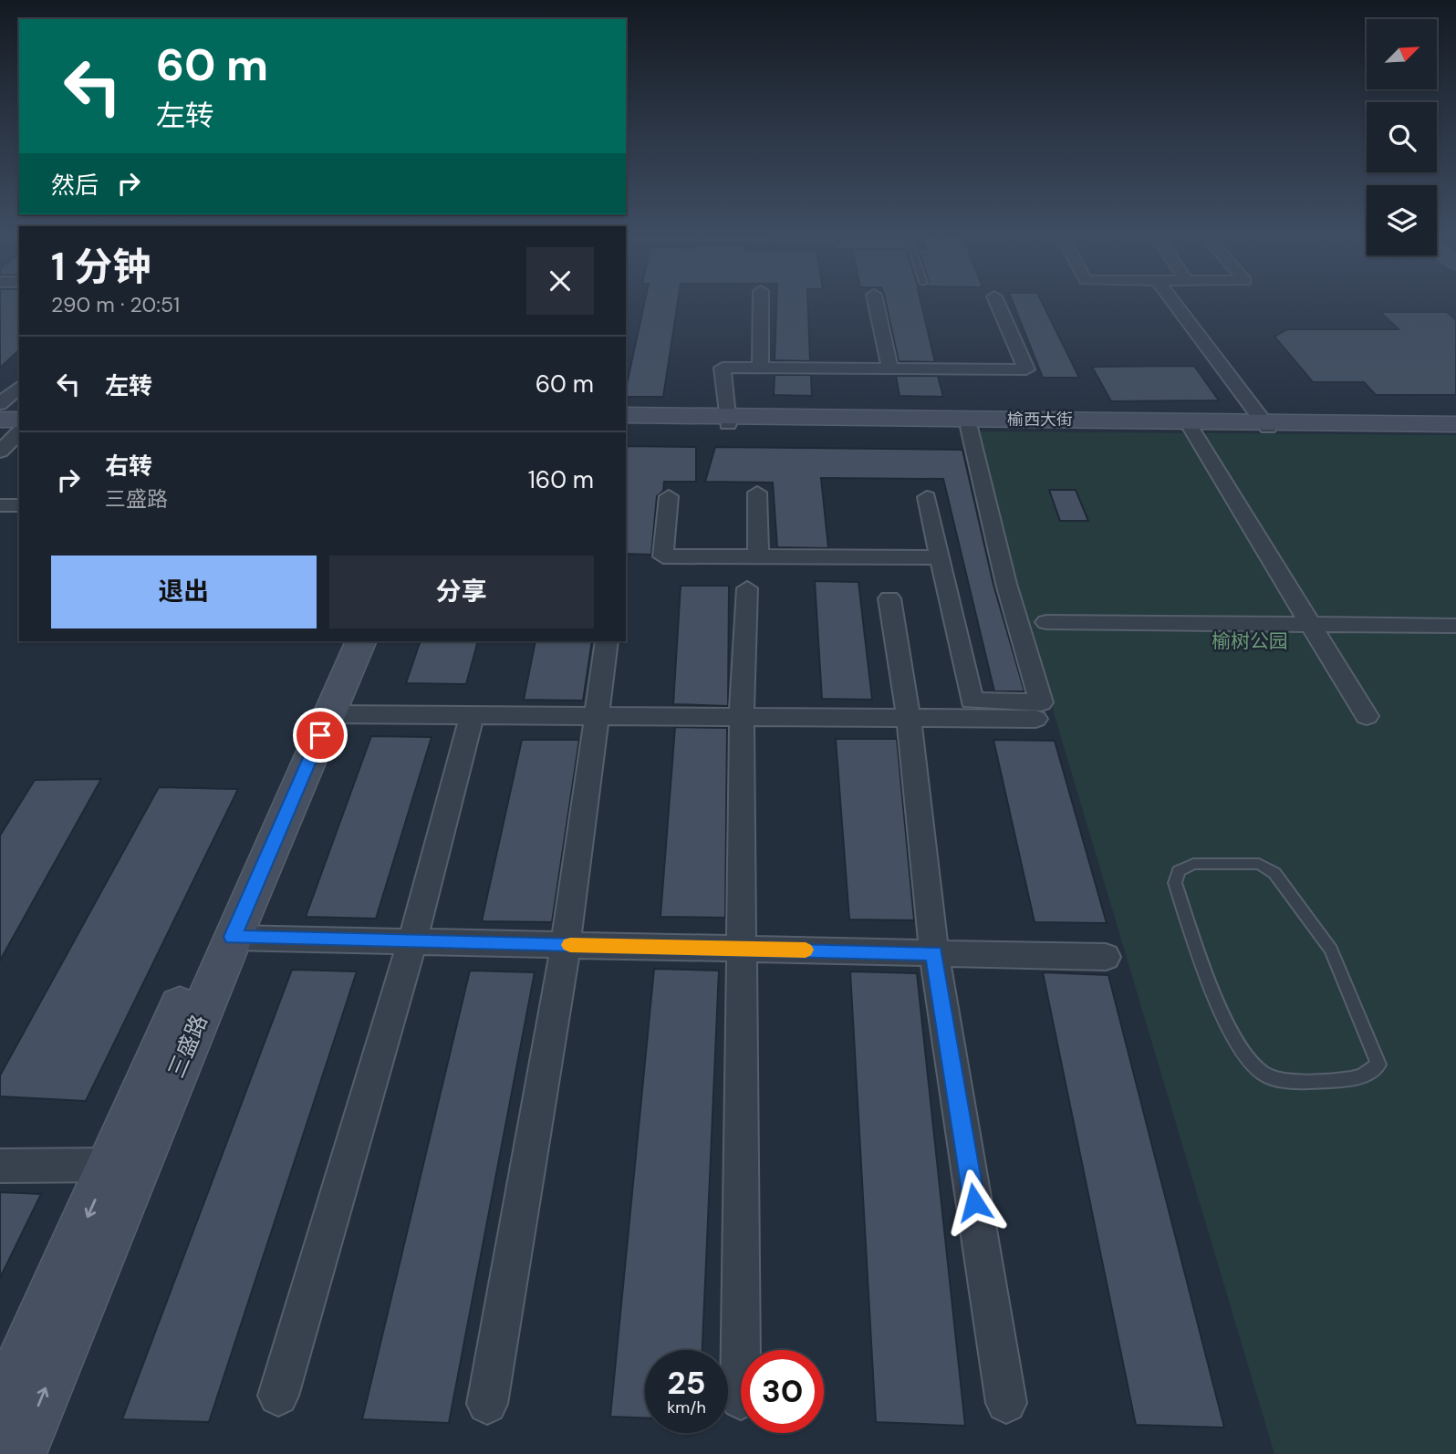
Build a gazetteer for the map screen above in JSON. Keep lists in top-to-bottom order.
{
  "streets": {
    "main road": ["榆西大街", "三盛路"]
  },
  "parks": ["榆树公园"],
  "north": "top right",
  "page": {
    "turn": ["60 m", "左转"],
    "then": "然后",
    "heading": ["1 分钟", "290 m · 20:51"],
    "list": [
      {
        "name": "左转",
        "value": "60 m"
      },
      {
        "name": "右转",
        "note": "三盛路",
        "value": "160 m"
      }
    ],
    "buttons": ["退出", "分享"],
    "speed": "25 km/h",
    "limit": "30"
  }
}
